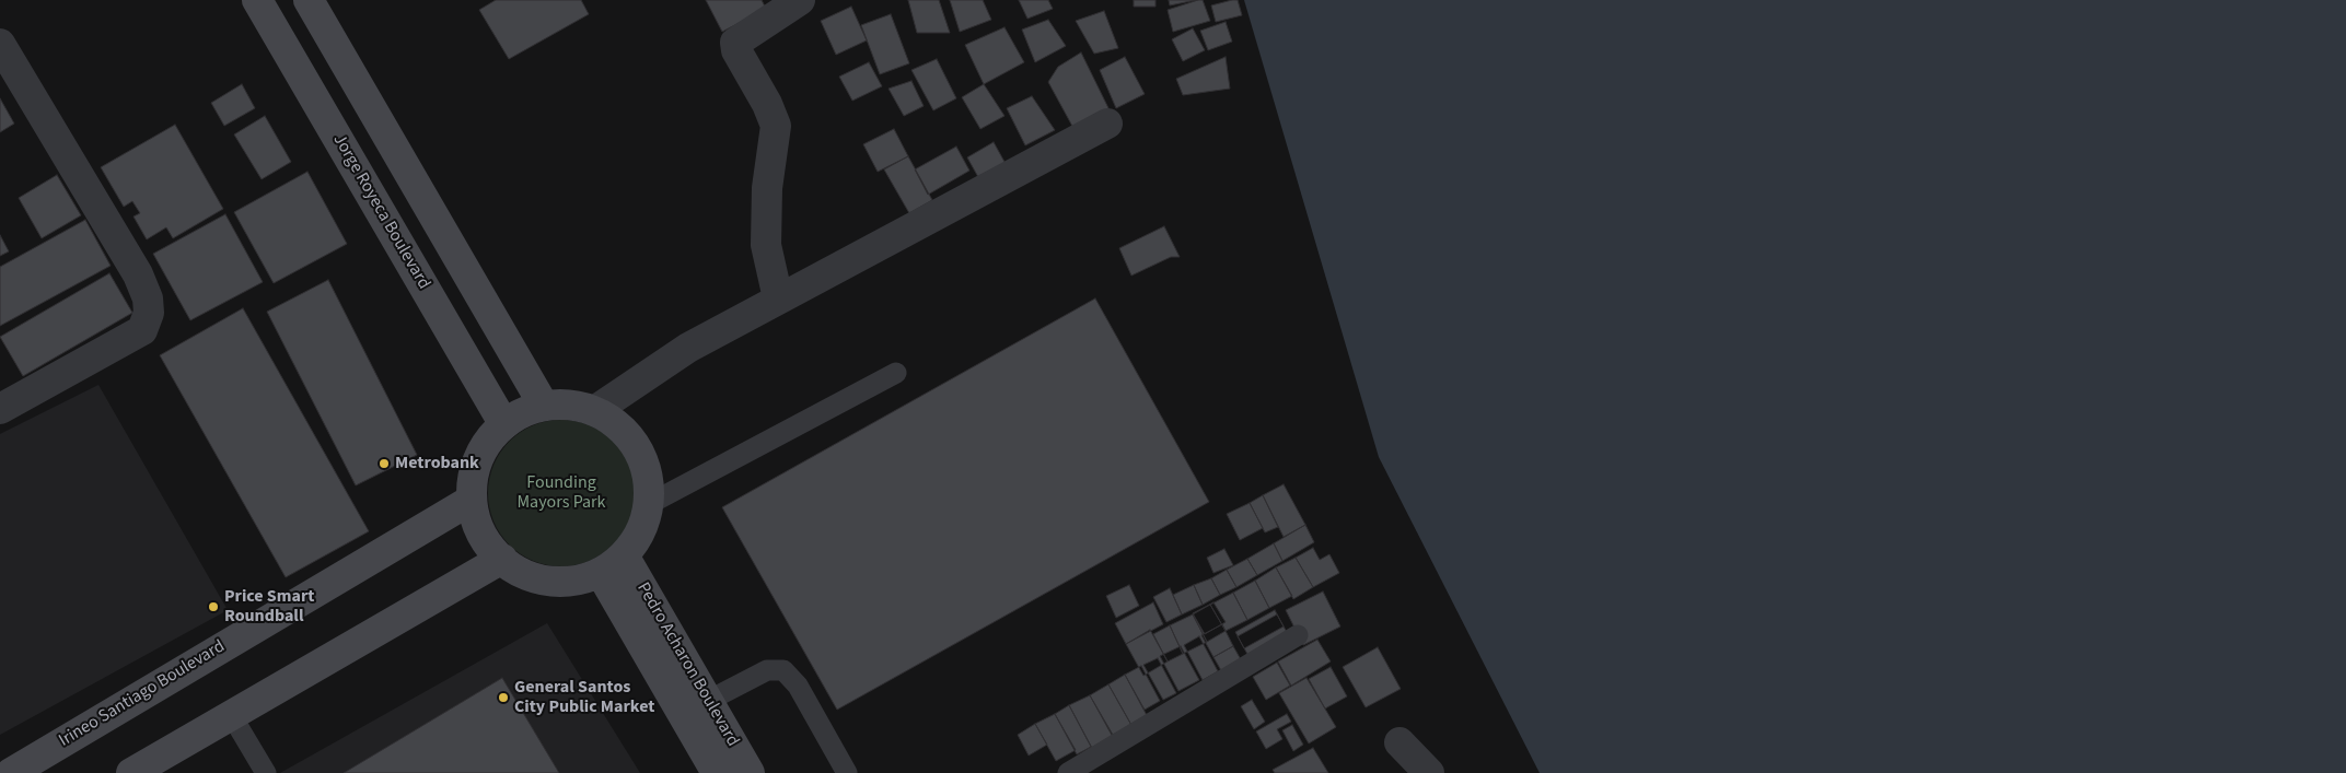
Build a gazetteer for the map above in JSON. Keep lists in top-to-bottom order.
{
  "streets": {
    "main road": ["Jorge Royeca Boulevard", "Pedro Acharon Boulevard", "Irineo Santiago Boulevard"]
  },
  "crossings": [
    ["Jorge Royeca Boulevard", "Pedro Acharon Boulevard"],
    ["Jorge Royeca Boulevard", "Irineo Santiago Boulevard"],
    ["Pedro Acharon Boulevard", "Irineo Santiago Boulevard"]
  ],
  "parks": ["Founding Mayors Park"],
  "places": ["Metrobank", "Price Smart Roundball", "General Santos City Public Market"]
}
